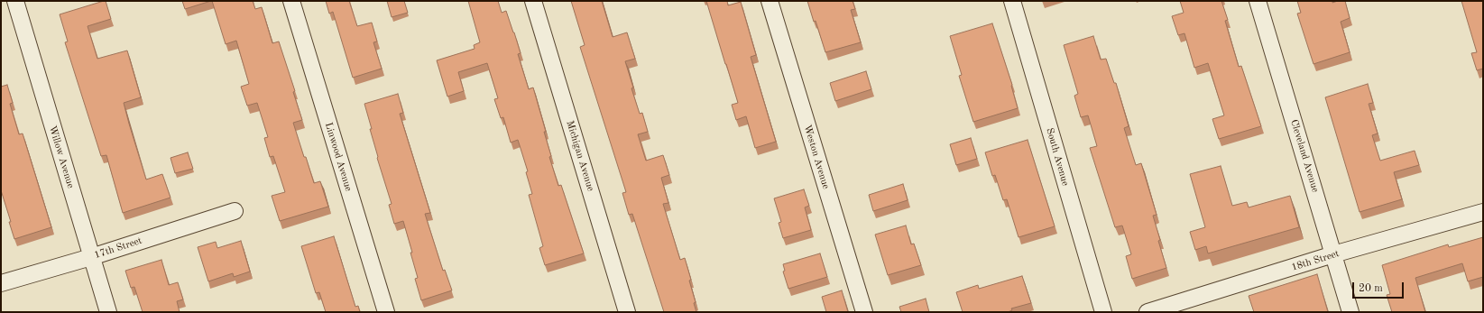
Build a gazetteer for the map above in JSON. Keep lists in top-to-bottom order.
{
  "streets": {
    "street": [
      "Michigan Avenue",
      "Cleveland Avenue",
      "Willow Avenue",
      "Linwood Avenue",
      "Weston Avenue",
      "South Avenue",
      "17th Street",
      "18th Street"
    ]
  },
  "crossings": [
    ["Cleveland Avenue", "18th Street"],
    ["Willow Avenue", "17th Street"]
  ],
  "scale_bar": "20 m"
}
